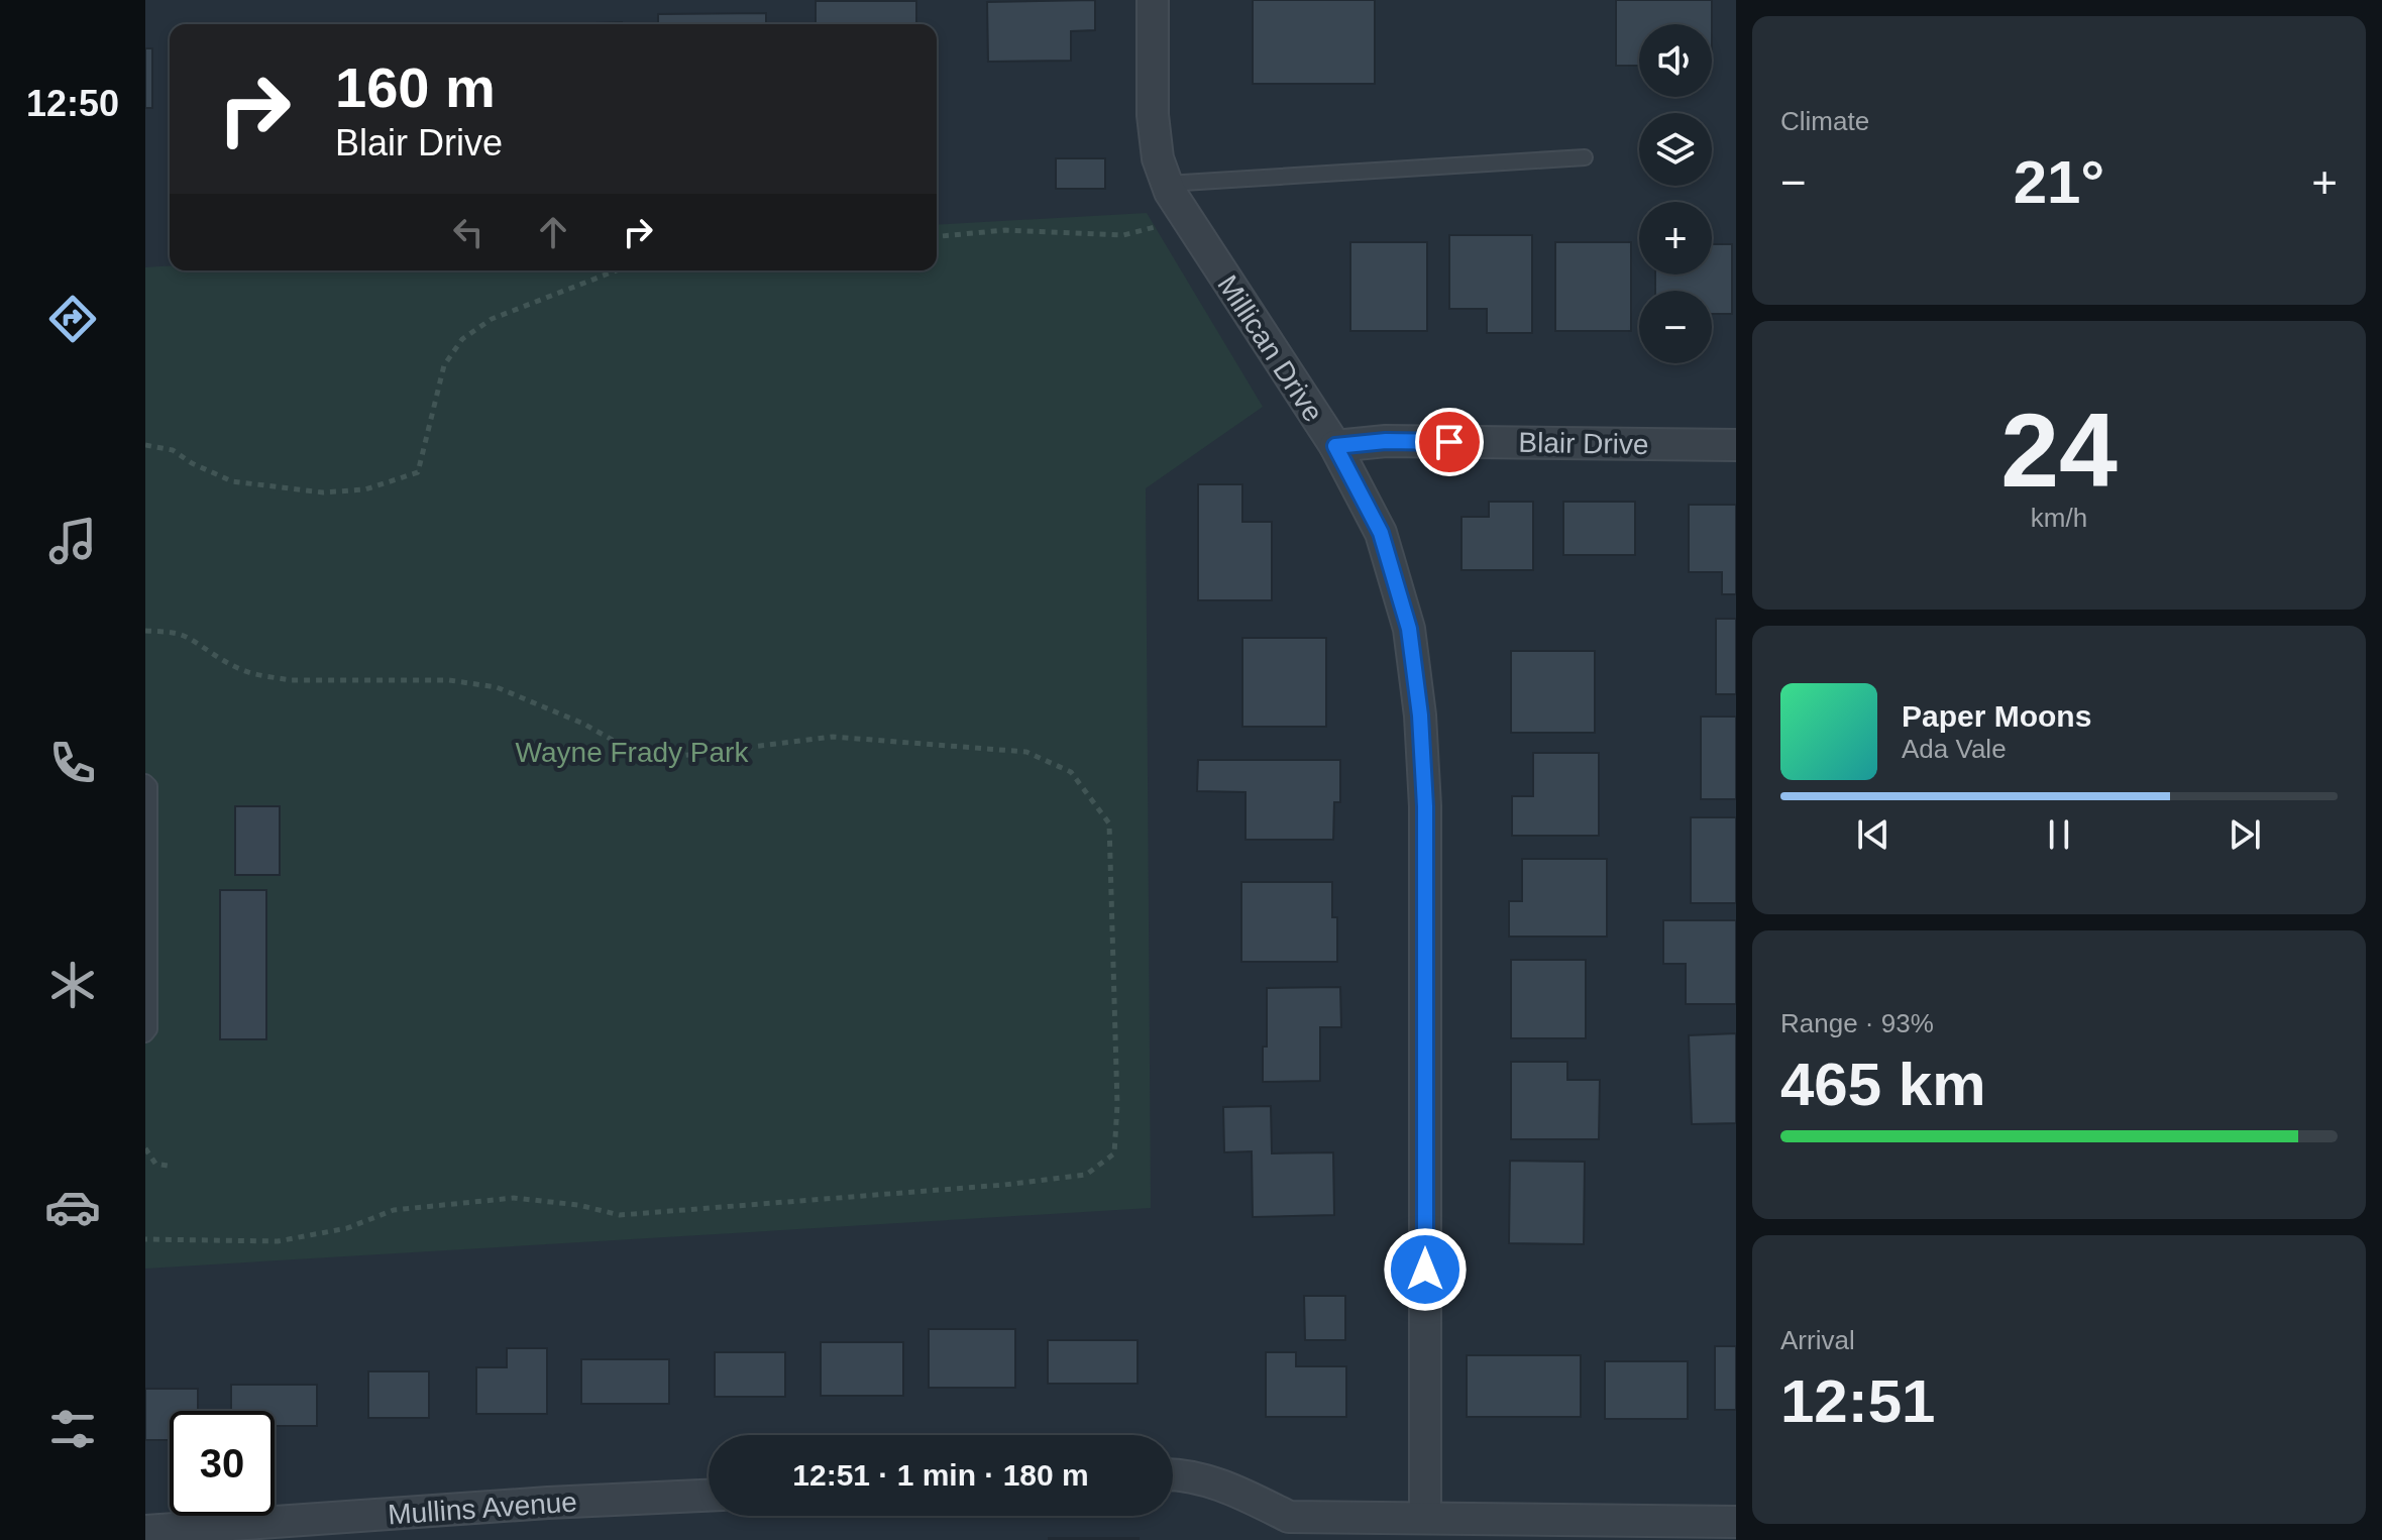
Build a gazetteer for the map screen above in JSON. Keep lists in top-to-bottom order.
{
  "streets": {
    "street": ["Millican Drive", "Blair Drive", "Mullins Avenue"]
  },
  "crossings": [
    ["Millican Drive", "Blair Drive"]
  ],
  "parks": ["Wayne Frady Park"],
  "page": {
    "tabs": "12:50",
    "tile": [
      "Climate",
      ["24", "km/h"],
      ["Range · 93%", "465 km"],
      ["Arrival", "12:51"]
    ],
    "map_buttons": ["+", "−"],
    "turn": ["160 m", "Blair Drive"],
    "heat": ["−", "21°", "+"],
    "song": ["Paper Moons", "Ada Vale"],
    "limit": "30",
    "trip": "12:51 · 1 min · 180 m"
  }
}
